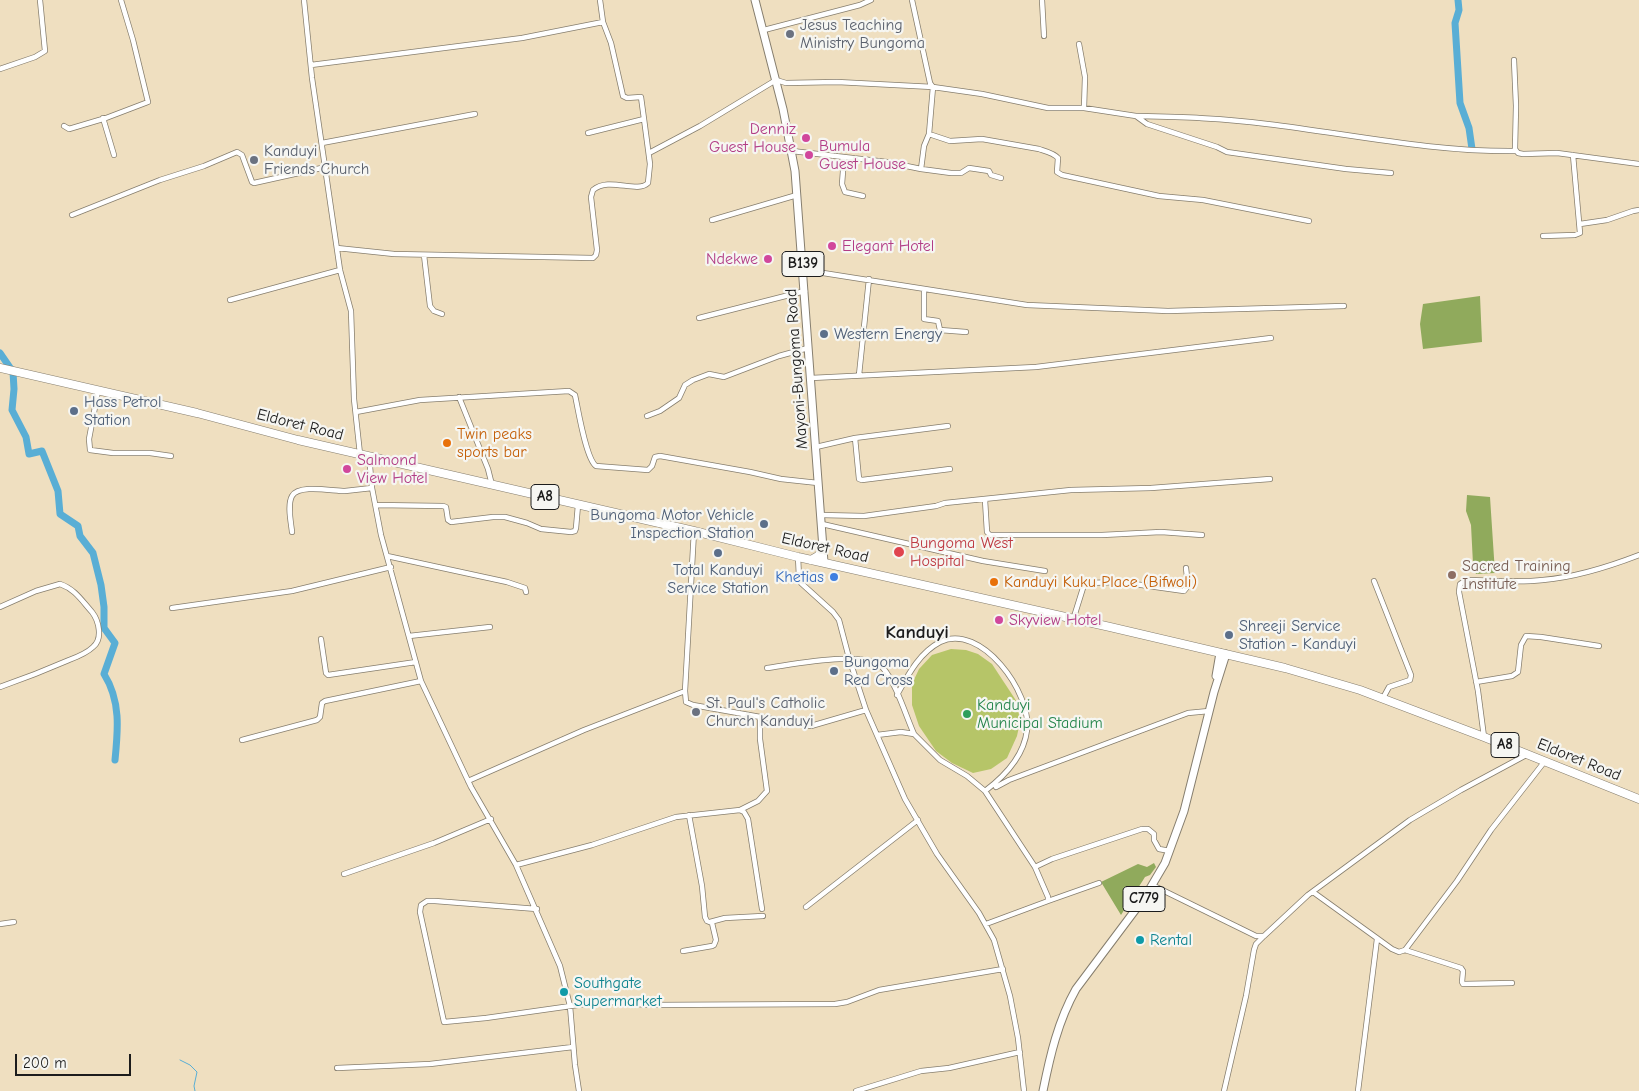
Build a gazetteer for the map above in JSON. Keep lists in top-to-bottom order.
{
  "streets": {
    "highway": ["Eldoret Road", "A8"],
    "main road": ["B139", "Mayoni-Bungoma Road", "C779"]
  },
  "crossings": [
    ["Eldoret Road", "C779"]
  ],
  "districts": ["Kanduyi"],
  "places": [
    "Jesus Teaching Ministry Bungoma",
    "Denniz Guest House",
    "Bumula Guest House",
    "Kanduyi Friends Church",
    "Elegant Hotel",
    "Ndekwe",
    "Western Energy",
    "Hass Petrol Station",
    "Twin peaks sports bar",
    "Salmond View Hotel",
    "Bungoma Motor Vehicle Inspection Station",
    "Bungoma West Hospital",
    "Total Kanduyi Service Station",
    "Sacred Training Institute",
    "Khetias",
    "Kanduyi Kuku Place (Bifwoli)",
    "Skyview Hotel",
    "Shreeji Service Station - Kanduyi",
    "Bungoma Red Cross",
    "St. Paul's Catholic Church Kanduyi",
    "Kanduyi Municipal Stadium",
    "Rental",
    "Southgate Supermarket"
  ],
  "scale_bar": "200 m"
}
